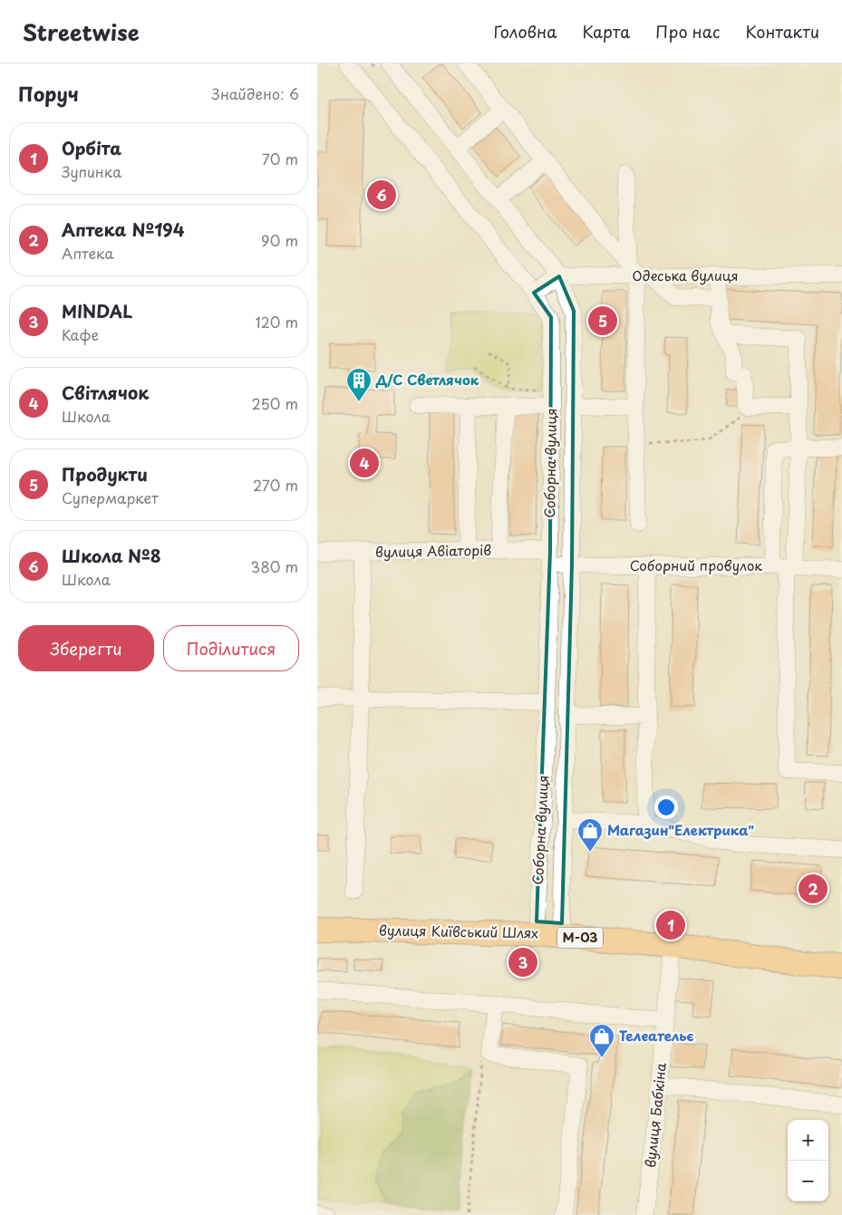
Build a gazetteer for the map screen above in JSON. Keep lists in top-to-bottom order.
{
  "streets": {
    "highway": ["вулиця Київський Шлях", "М-03"],
    "street": [
      "Одеська вулиця",
      "Соборна вулиця",
      "вулиця Авіаторів",
      "Соборний провулок",
      "вулиця Бабкіна"
    ]
  },
  "crossings": [
    ["Одеська вулиця", "Соборна вулиця"],
    ["Соборна вулиця", "вулиця Авіаторів"],
    ["Соборна вулиця", "Соборний провулок"],
    ["Соборна вулиця", "вулиця Київський Шлях"],
    ["вулиця Авіаторів", "Соборний провулок"],
    ["вулиця Київський Шлях", "вулиця Бабкіна"]
  ],
  "places": {
    "building": ["Д/С Светлячок"],
    "shop": ["Магазин\"Електрика\"", "Телеательє"]
  },
  "page": {
    "header": "Streetwise",
    "nav": [
      "Головна",
      "Карта",
      "Про нас",
      "Контакти"
    ],
    "heading": ["Поруч", "Знайдено: 6"],
    "list": [
      {
        "mark": "1",
        "name": "Орбіта",
        "note": "Зупинка",
        "value": "70 m"
      },
      {
        "mark": "2",
        "name": "Аптека №194",
        "note": "Аптека",
        "value": "90 m"
      },
      {
        "mark": "3",
        "name": "MINDAL",
        "note": "Кафе",
        "value": "120 m"
      },
      {
        "mark": "4",
        "name": "Світлячок",
        "note": "Школа",
        "value": "250 m"
      },
      {
        "mark": "5",
        "name": "Продукти",
        "note": "Супермаркет",
        "value": "270 m"
      },
      {
        "mark": "6",
        "name": "Школа №8",
        "note": "Школа",
        "value": "380 m"
      }
    ],
    "pins": [
      "6",
      "5",
      "4",
      "2",
      "1",
      "3"
    ],
    "buttons": ["Зберегти", "Поділитися"],
    "map_buttons": ["+", "−"]
  }
}
